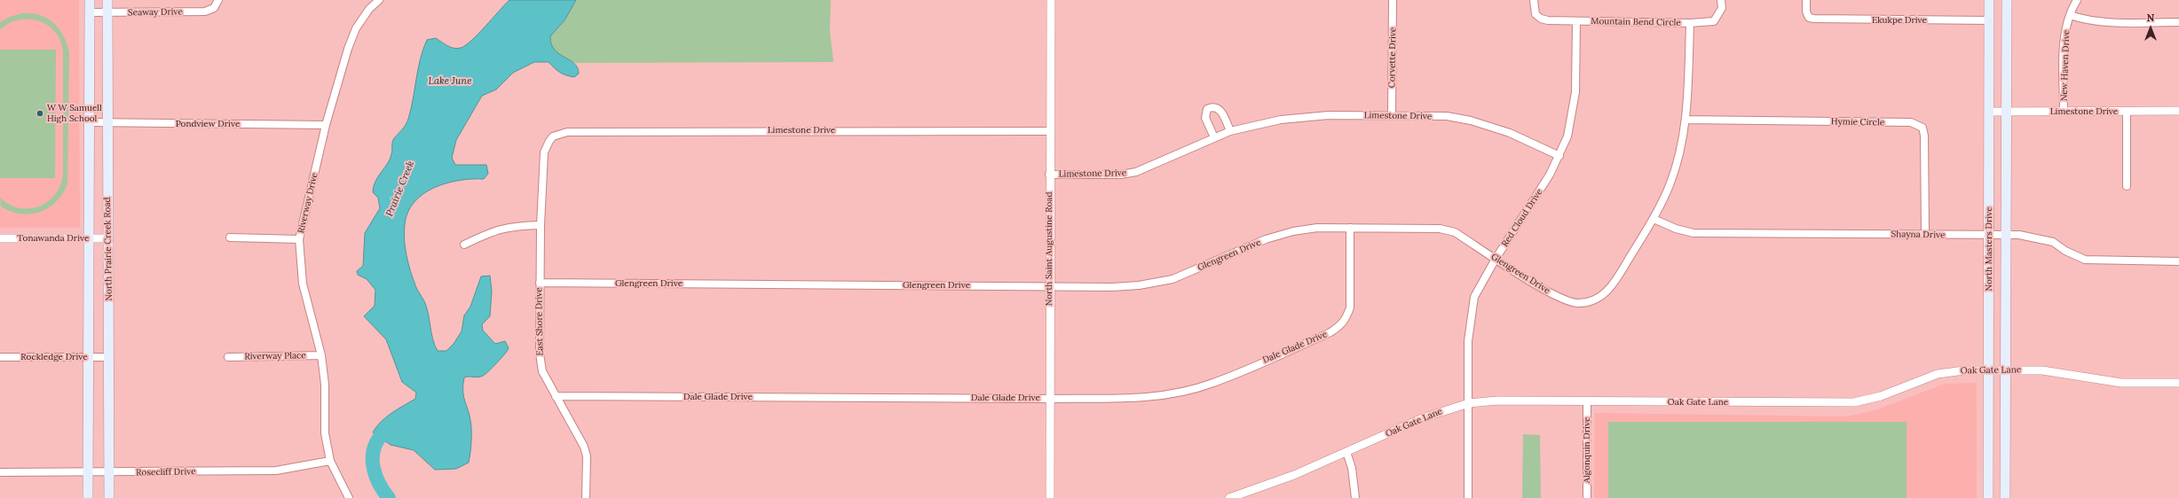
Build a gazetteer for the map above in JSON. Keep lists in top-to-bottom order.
{
  "streets": {
    "main road": ["North Prairie Creek Road", "North Masters Drive"],
    "street": [
      "Seaway Drive",
      "Ekukpe Drive",
      "Mountain Bend Circle",
      "Corvette Drive",
      "New Haven Drive",
      "Limestone Drive",
      "Hymie Circle",
      "Pondview Drive",
      "Riverway Drive",
      "Red Cloud Drive",
      "Shayna Drive",
      "Tonawanda Drive",
      "North Saint Augustine Road",
      "Glengreen Drive",
      "East Shore Drive",
      "Dale Glade Drive",
      "Riverway Place",
      "Rockledge Drive",
      "Oak Gate Lane",
      "Algonquin Drive",
      "Rosecliff Drive"
    ]
  },
  "crossings": [
    ["Seaway Drive", "North Prairie Creek Road"],
    ["Ekukpe Drive", "North Masters Drive"],
    ["Mountain Bend Circle", "Red Cloud Drive"],
    ["Mountain Bend Circle", "Glengreen Drive"],
    ["Corvette Drive", "Limestone Drive"],
    ["New Haven Drive", "Limestone Drive"],
    ["Limestone Drive", "Red Cloud Drive"],
    ["Limestone Drive", "North Saint Augustine Road"],
    ["Limestone Drive", "North Masters Drive"],
    ["Limestone Drive", "East Shore Drive"],
    ["Hymie Circle", "Shayna Drive"],
    ["Hymie Circle", "Glengreen Drive"],
    ["Pondview Drive", "Riverway Drive"],
    ["Pondview Drive", "North Prairie Creek Road"],
    ["Riverway Drive", "Riverway Place"],
    ["Riverway Drive", "Rosecliff Drive"],
    ["Red Cloud Drive", "Glengreen Drive"],
    ["Red Cloud Drive", "Oak Gate Lane"],
    ["Shayna Drive", "North Masters Drive"],
    ["Shayna Drive", "Glengreen Drive"],
    ["Tonawanda Drive", "North Prairie Creek Road"],
    ["North Prairie Creek Road", "Rockledge Drive"],
    ["North Prairie Creek Road", "Rosecliff Drive"],
    ["North Saint Augustine Road", "Glengreen Drive"],
    ["North Saint Augustine Road", "Dale Glade Drive"],
    ["North Masters Drive", "Oak Gate Lane"],
    ["Glengreen Drive", "East Shore Drive"],
    ["Glengreen Drive", "Dale Glade Drive"],
    ["East Shore Drive", "Dale Glade Drive"],
    ["Oak Gate Lane", "Algonquin Drive"]
  ],
  "water": ["Lake June", "Prairie Creek"],
  "places": ["W W Samuell High School"],
  "north": "top"
}
